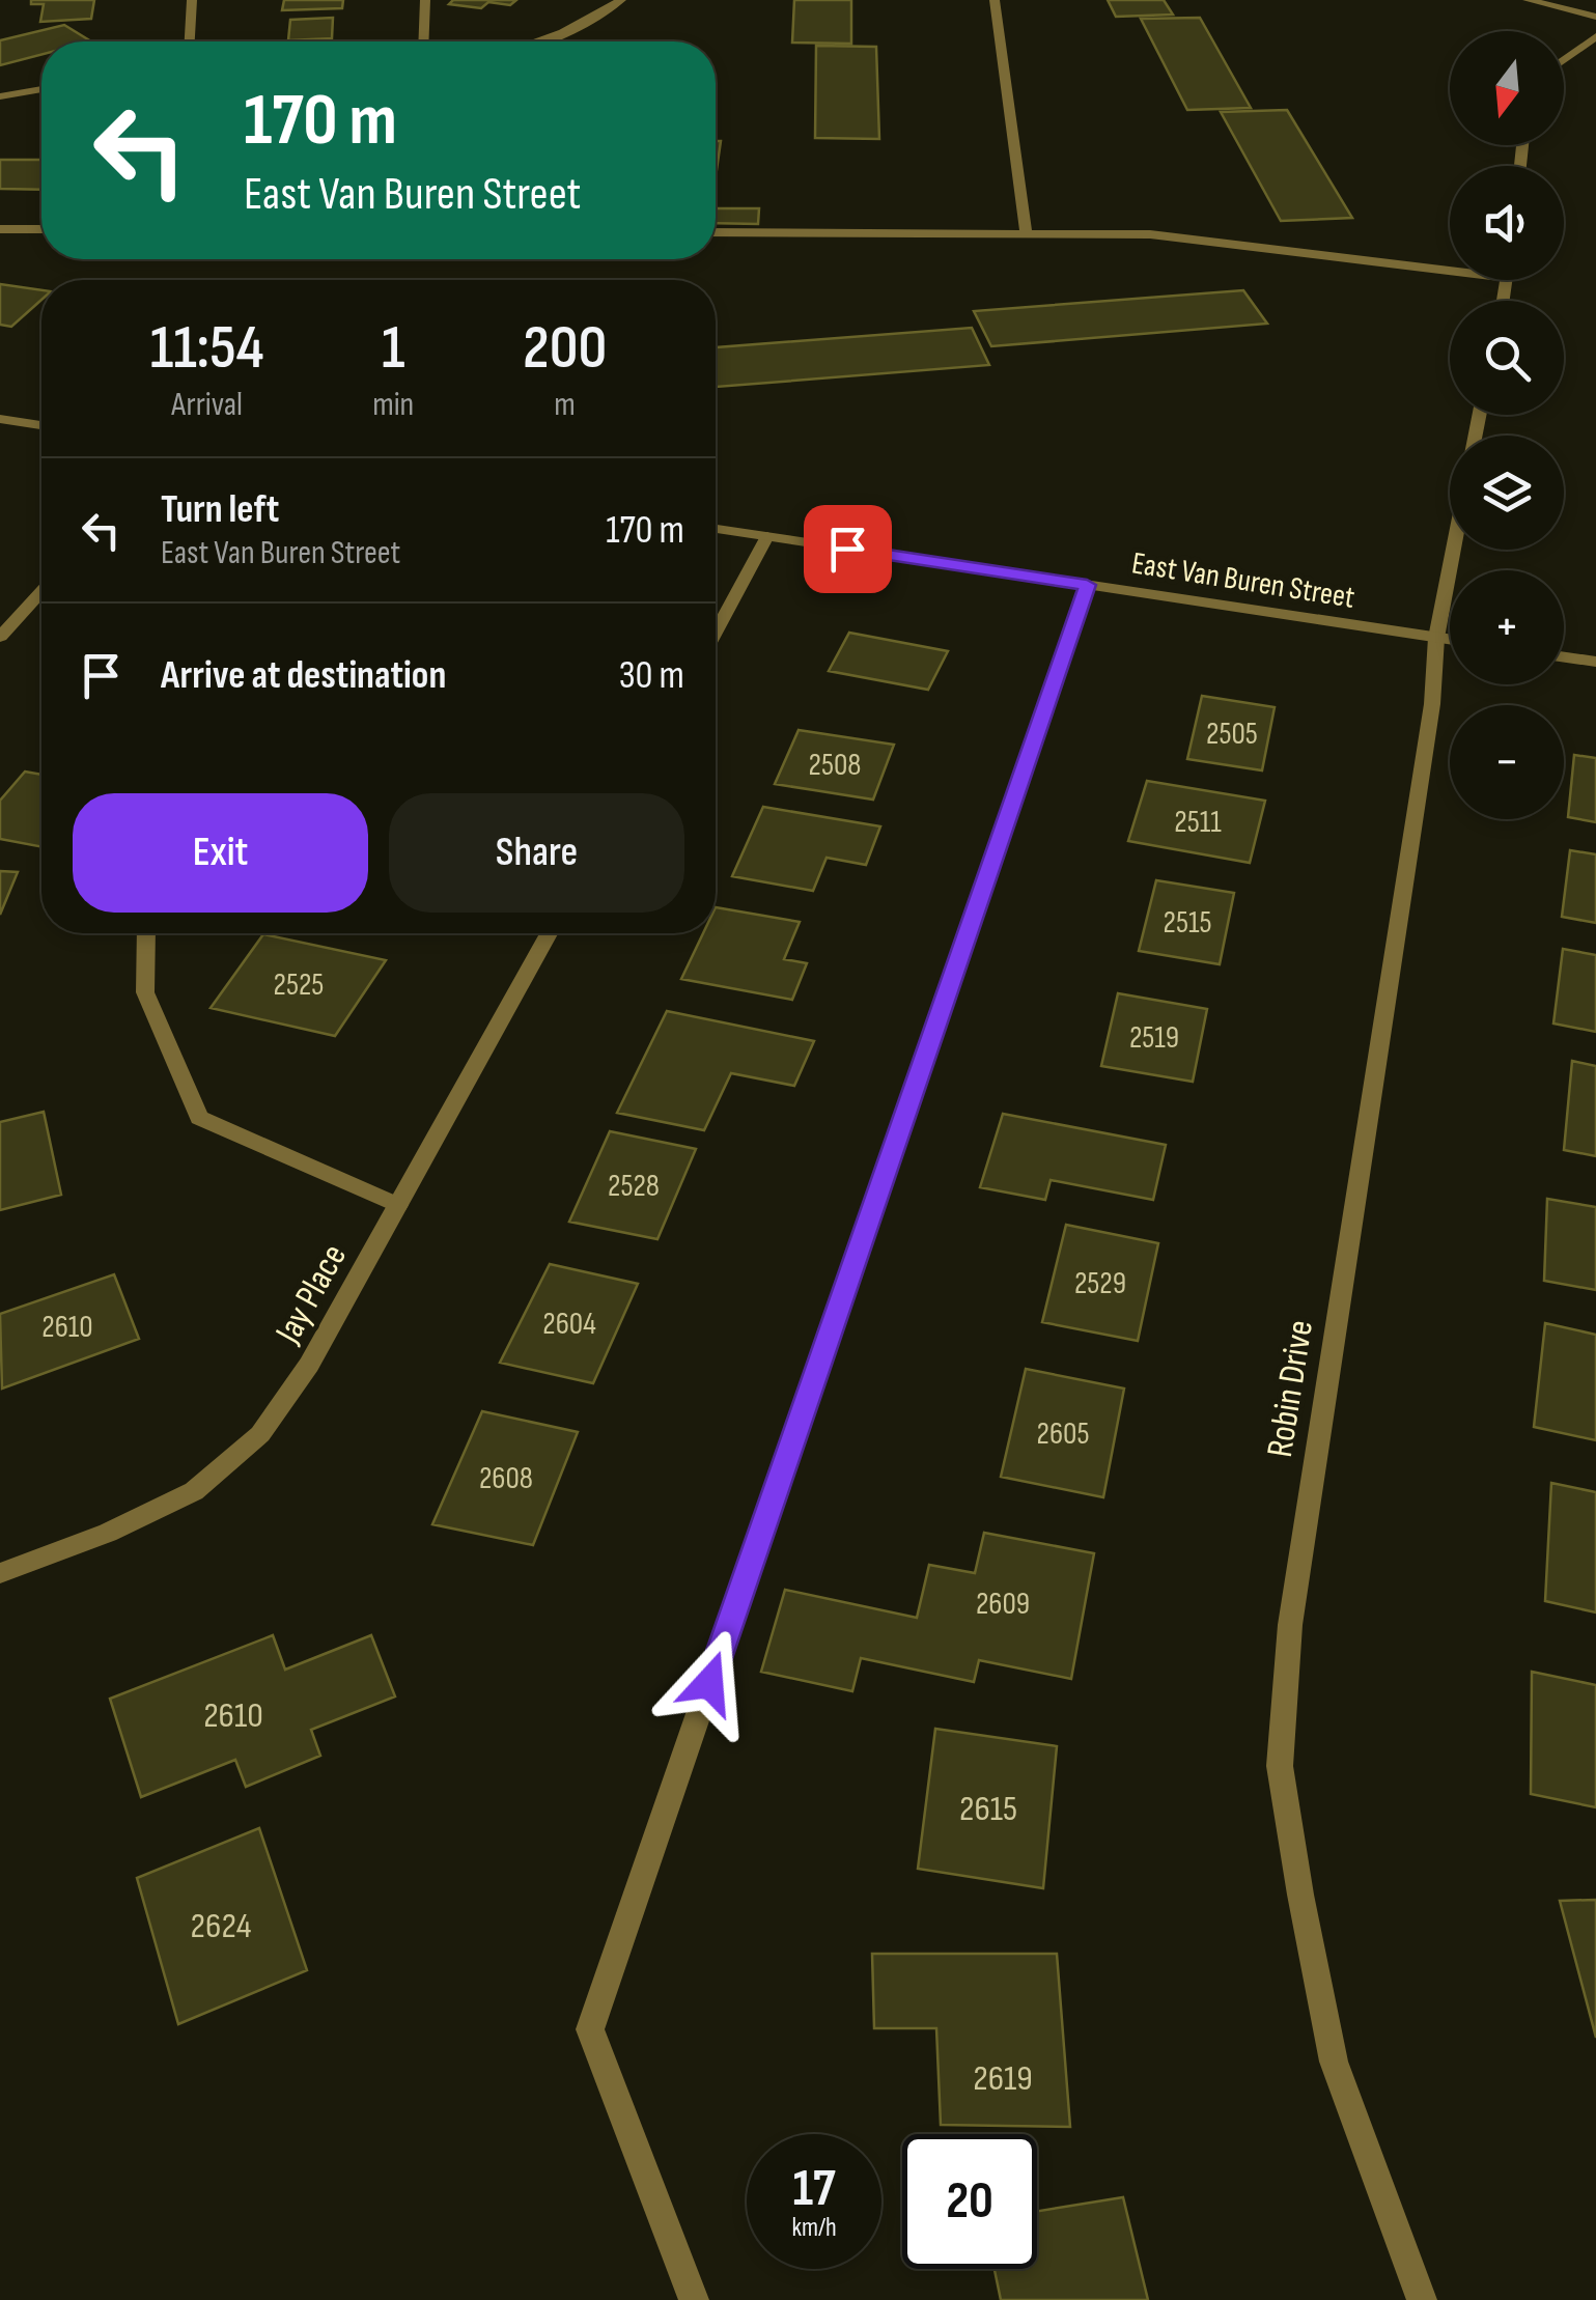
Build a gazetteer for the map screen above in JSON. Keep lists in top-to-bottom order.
{
  "streets": {
    "street": ["East Van Buren Street", "Jay Place", "Robin Drive"]
  },
  "crossings": [
    ["East Van Buren Street", "Robin Drive"]
  ],
  "house_numbers": [
    "2505",
    "2508",
    "2511",
    "2515",
    "2525",
    "2519",
    "2528",
    "2529",
    "2604",
    "2610",
    "2605",
    "2608",
    "2609",
    "2610",
    "2615",
    "2624",
    "2619"
  ],
  "north": "bottom",
  "page": {
    "map_buttons": ["+", "−"],
    "turn": ["170 m", "East Van Buren Street"],
    "eta": [
      "11:54",
      "Arrival",
      "1",
      "min",
      "200",
      "m"
    ],
    "list": [
      {
        "name": "Turn left",
        "note": "East Van Buren Street",
        "value": "170 m"
      },
      {
        "name": "Arrive at destination",
        "value": "30 m"
      }
    ],
    "buttons": ["Exit", "Share"],
    "speed": "17 km/h",
    "limit": "20"
  }
}
